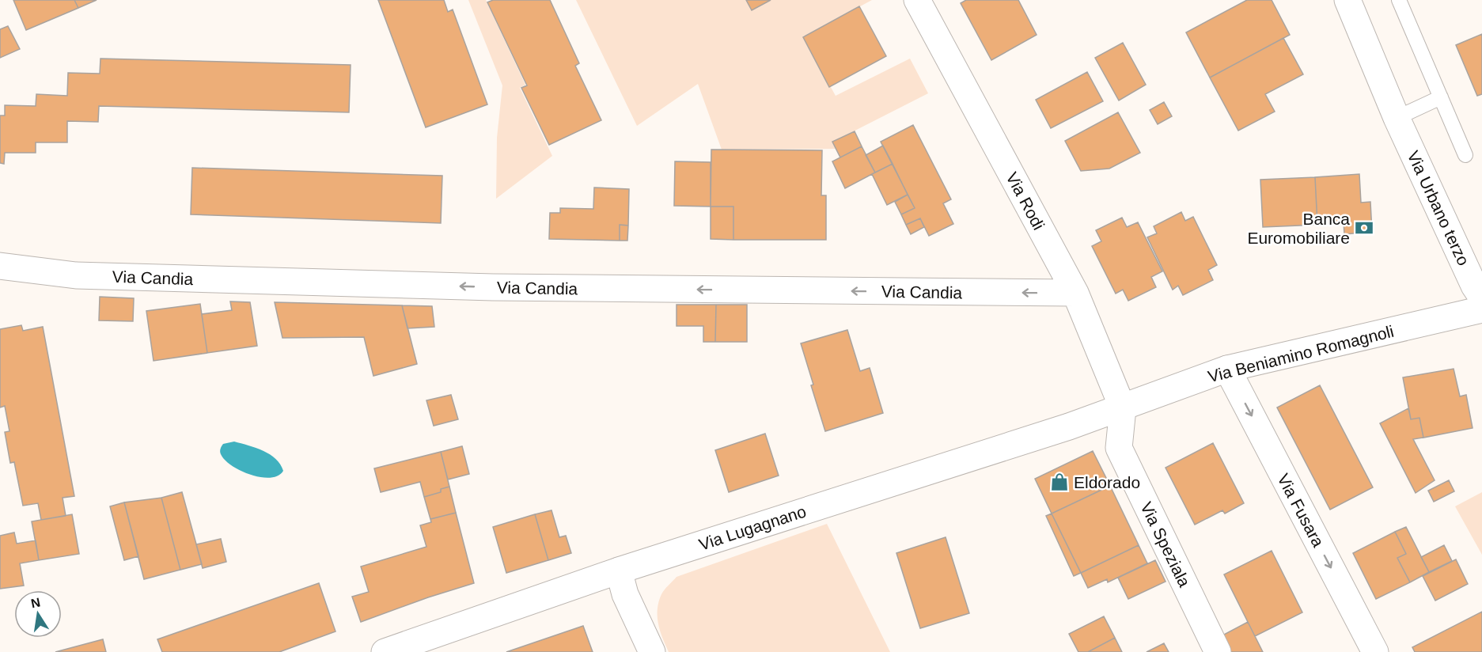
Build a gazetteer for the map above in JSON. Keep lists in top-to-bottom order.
{
  "streets": {
    "street": [
      "Via Rodi",
      "Via Urbano terzo",
      "Via Candia",
      "Via Beniamino Romagnoli",
      "Via Fusara",
      "Via Lugagnano",
      "Via Speziala"
    ]
  },
  "crossings": [
    ["Via Rodi", "Via Candia"],
    ["Via Rodi", "Via Beniamino Romagnoli"],
    ["Via Rodi", "Via Lugagnano"],
    ["Via Rodi", "Via Speziala"],
    ["Via Beniamino Romagnoli", "Via Fusara"],
    ["Via Beniamino Romagnoli", "Via Lugagnano"],
    ["Via Beniamino Romagnoli", "Via Speziala"],
    ["Via Lugagnano", "Via Speziala"]
  ],
  "one_way": ["Via Candia", "Via Fusara"],
  "places": {
    "bank": ["Banca Euromobiliare"],
    "shop": ["Eldorado"]
  },
  "north": "top"
}
